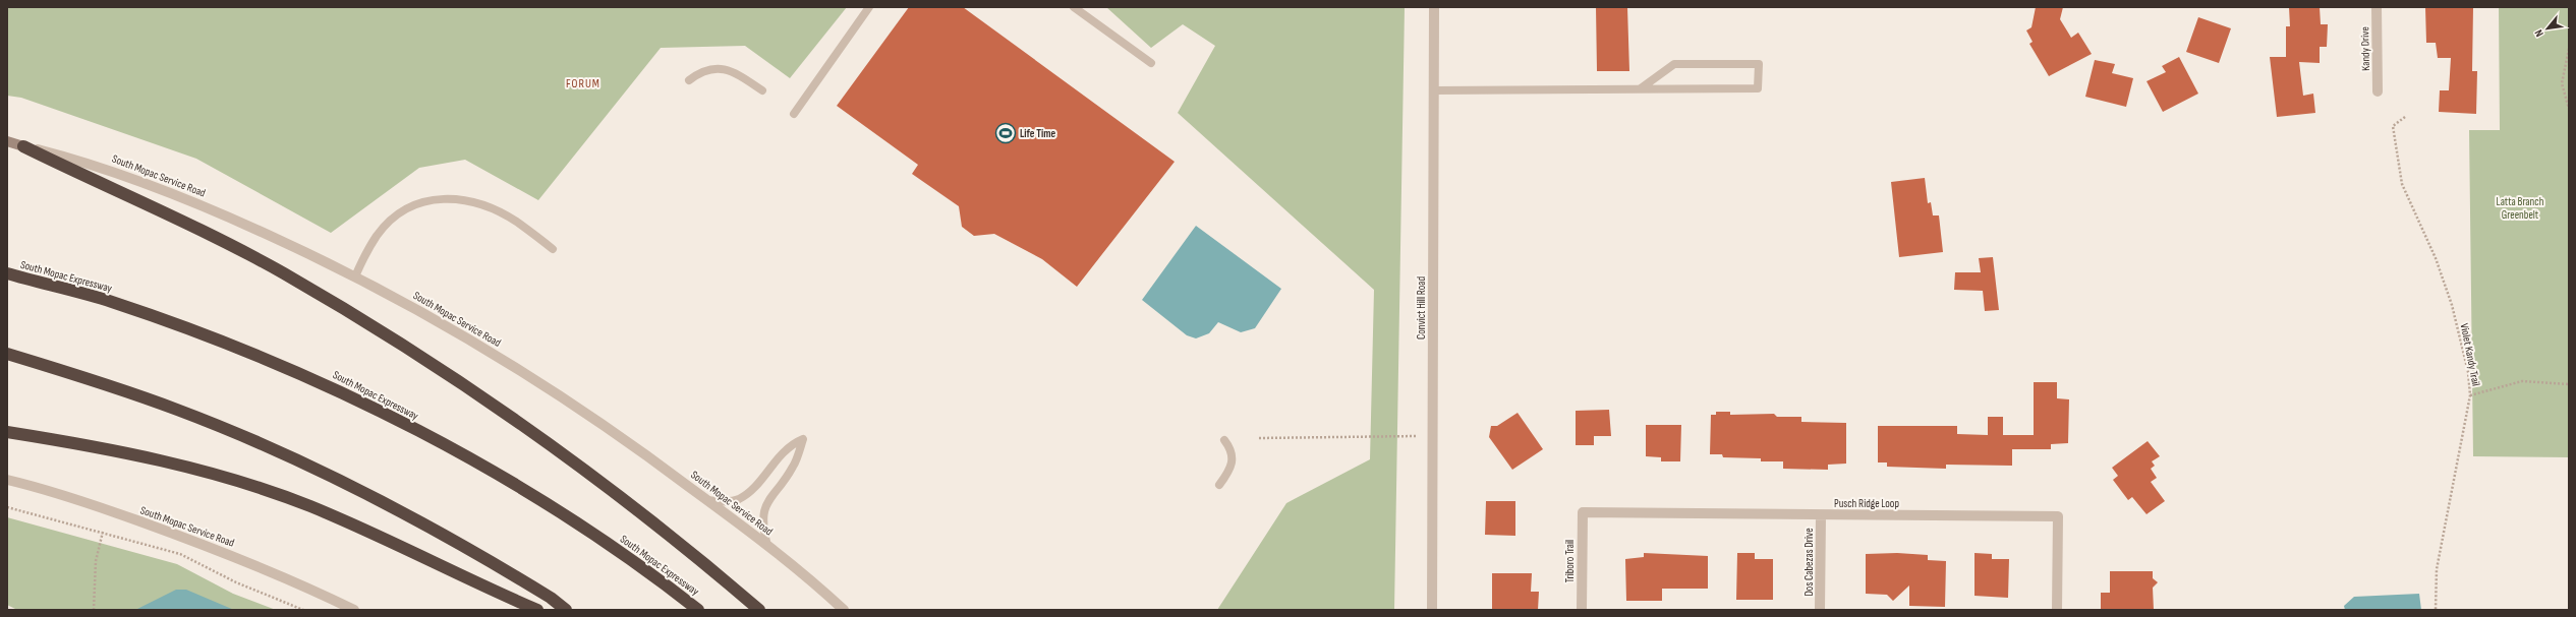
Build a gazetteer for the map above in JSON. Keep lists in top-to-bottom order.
{
  "streets": {
    "highway": ["South Mopac Expressway"],
    "main road": ["South Mopac Service Road"],
    "street": [
      "Kandy Drive",
      "Convict Hill Road",
      "Pusch Ridge Loop",
      "Triboro Trail",
      "Dos Cabezas Drive"
    ],
    "path": ["Violet Kandy Trail"]
  },
  "crossings": [
    ["Pusch Ridge Loop", "Triboro Trail"],
    ["Pusch Ridge Loop", "Dos Cabezas Drive"]
  ],
  "districts": ["FORUM"],
  "parks": ["Latta Branch Greenbelt"],
  "places": {
    "sports": ["Life Time"]
  },
  "north": "bottom left"
}
